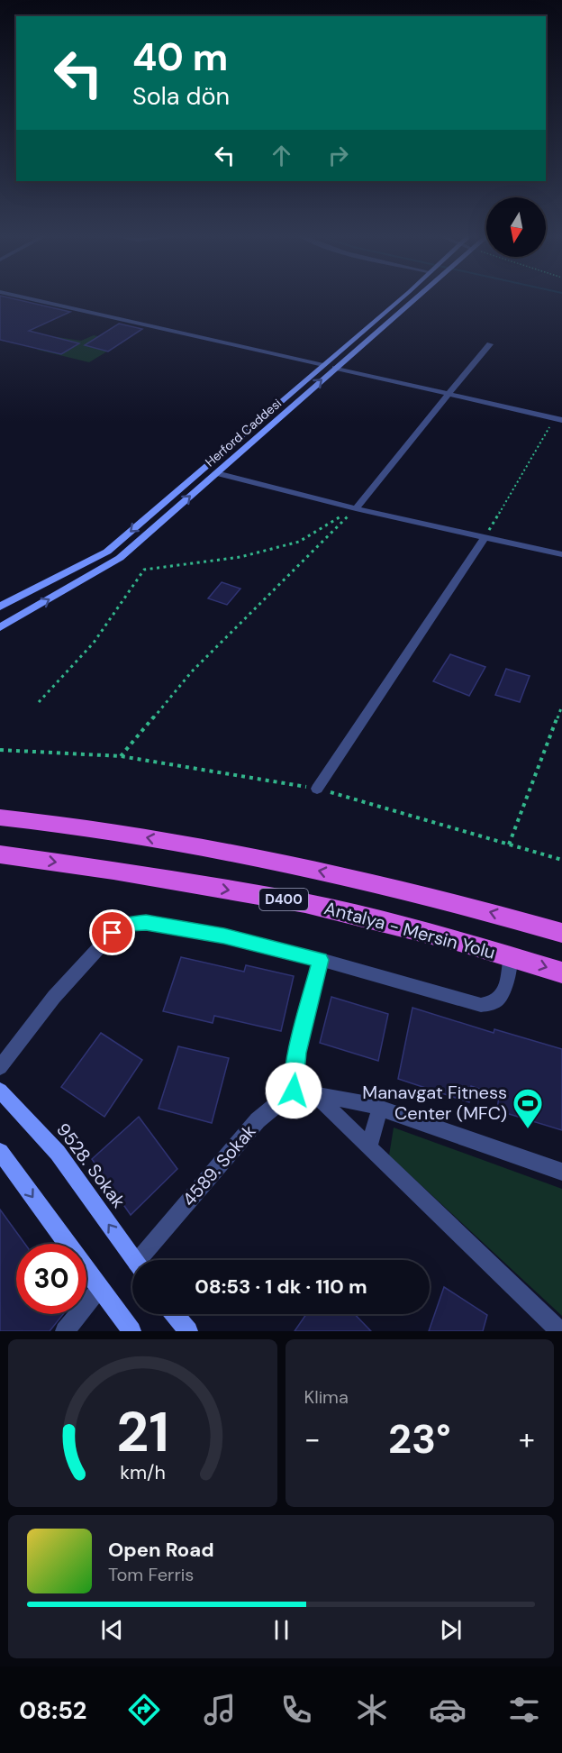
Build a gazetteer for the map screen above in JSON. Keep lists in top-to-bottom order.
{
  "streets": {
    "highway": ["D400", "Antalya - Mersin Yolu"],
    "main road": ["Herford Caddesi", "9528. Sokak"],
    "street": ["4589. Sokak"]
  },
  "places": {
    "sports": ["Manavgat Fitness Center (MFC)"]
  },
  "north": "bottom",
  "page": {
    "turn": ["40 m", "Sola dön"],
    "limit": "30",
    "trip": "08:53 · 1 dk · 110 m",
    "tile": "Klima",
    "heat": ["−", "23°", "+"],
    "song": ["Open Road", "Tom Ferris"],
    "tabs": "08:52",
    "gauge": ["21", "km/h"]
  }
}
